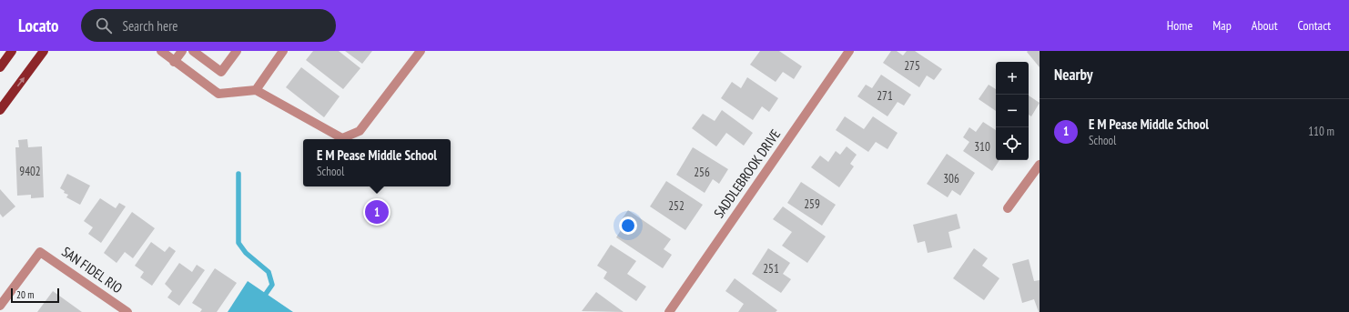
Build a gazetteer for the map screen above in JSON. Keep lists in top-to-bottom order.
{
  "streets": {
    "street": ["SADDLEBROOK DRIVE", "SAN FIDEL RIO"]
  },
  "house_numbers": [
    "275",
    "271",
    "310",
    "9402",
    "256",
    "306",
    "259",
    "252",
    "251"
  ],
  "scale_bar": "20 m",
  "page": {
    "header": "Locato",
    "search": "Search here",
    "nav": [
      "Home",
      "Map",
      "About",
      "Contact"
    ],
    "heading": "Nearby",
    "map_buttons": ["+", "−"],
    "list": [
      {
        "mark": "1",
        "name": "E M Pease Middle School",
        "note": "School",
        "value": "110 m"
      }
    ],
    "popup": ["E M Pease Middle School", "School"],
    "pins": "1",
    "scale": "20 m"
  }
}
